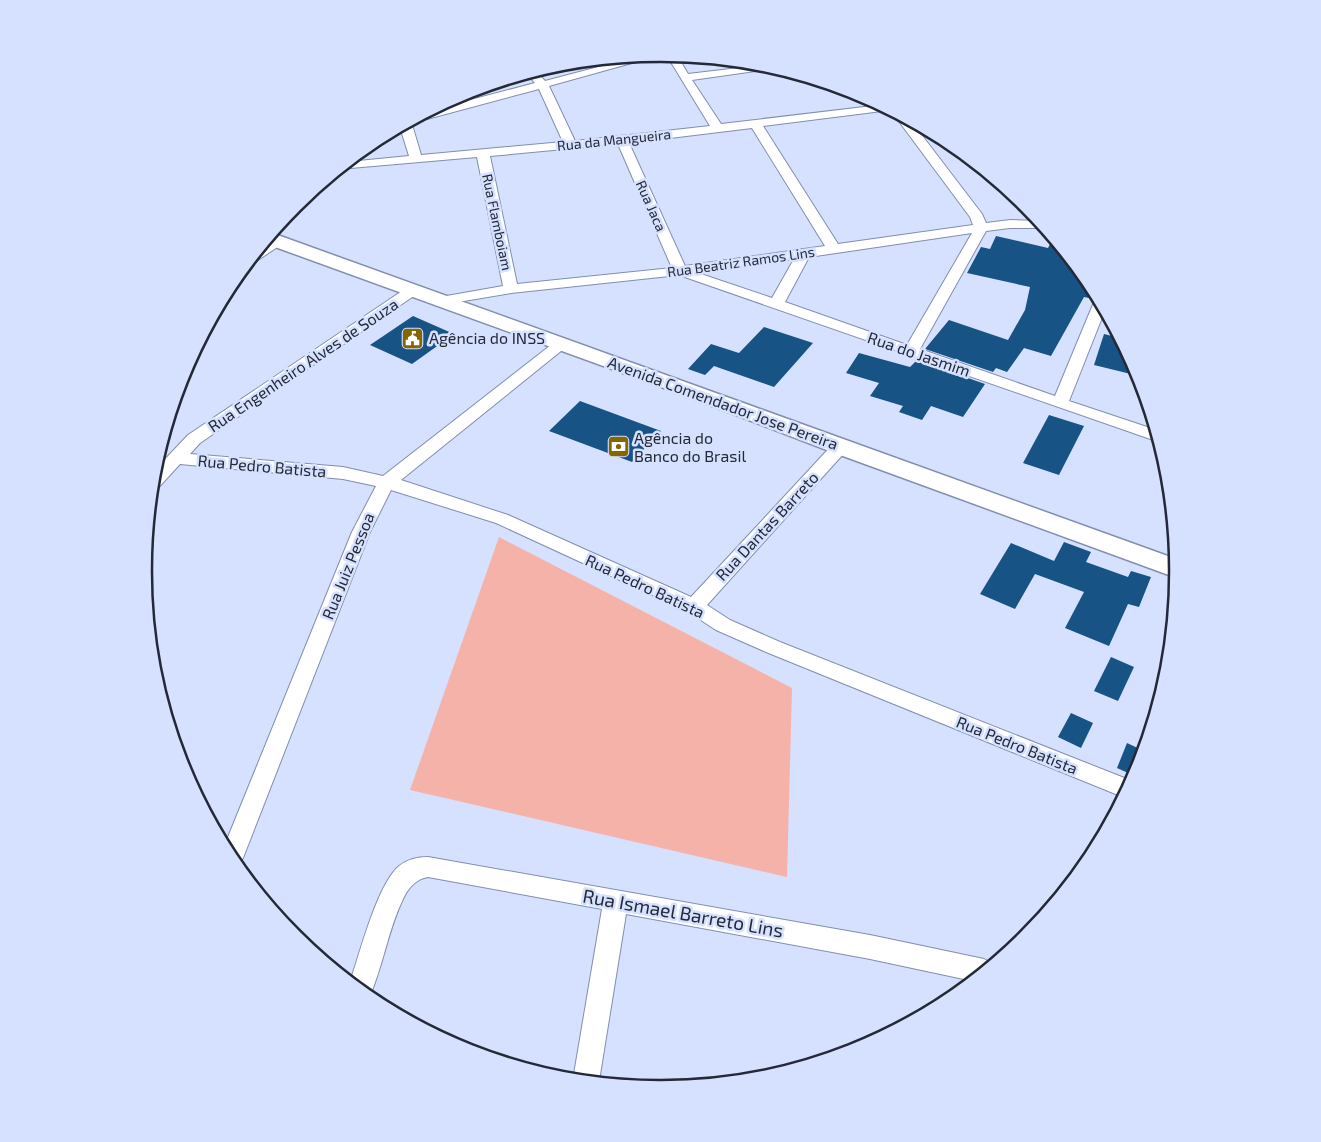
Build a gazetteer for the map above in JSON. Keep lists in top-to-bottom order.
{
  "streets": {
    "street": [
      "Rua da Mangueira",
      "Rua Jaca",
      "Rua Flamboiam",
      "Rua Beatriz Ramos Lins",
      "Rua do Jasmim",
      "Rua Engenheiro Alves de Souza",
      "Avenida Comendador Jose Pereira",
      "Rua Pedro Batista",
      "Rua Dantas Barreto",
      "Rua Juiz Pessoa",
      "Rua Ismael Barreto Lins"
    ]
  },
  "crossings": [
    ["Rua da Mangueira", "Rua Jaca"],
    ["Rua da Mangueira", "Rua Flamboiam"],
    ["Rua Jaca", "Rua Beatriz Ramos Lins"],
    ["Rua Jaca", "Rua do Jasmim"],
    ["Rua Flamboiam", "Rua Beatriz Ramos Lins"],
    ["Rua Beatriz Ramos Lins", "Rua do Jasmim"],
    ["Rua Beatriz Ramos Lins", "Avenida Comendador Jose Pereira"],
    ["Rua Engenheiro Alves de Souza", "Avenida Comendador Jose Pereira"],
    ["Rua Engenheiro Alves de Souza", "Rua Pedro Batista"],
    ["Avenida Comendador Jose Pereira", "Rua Dantas Barreto"],
    ["Avenida Comendador Jose Pereira", "Rua Juiz Pessoa"],
    ["Rua Pedro Batista", "Rua Dantas Barreto"],
    ["Rua Pedro Batista", "Rua Juiz Pessoa"]
  ],
  "places": {
    "public building": ["Agência do INSS"],
    "bank": ["Agência do Banco do Brasil"]
  }
}
